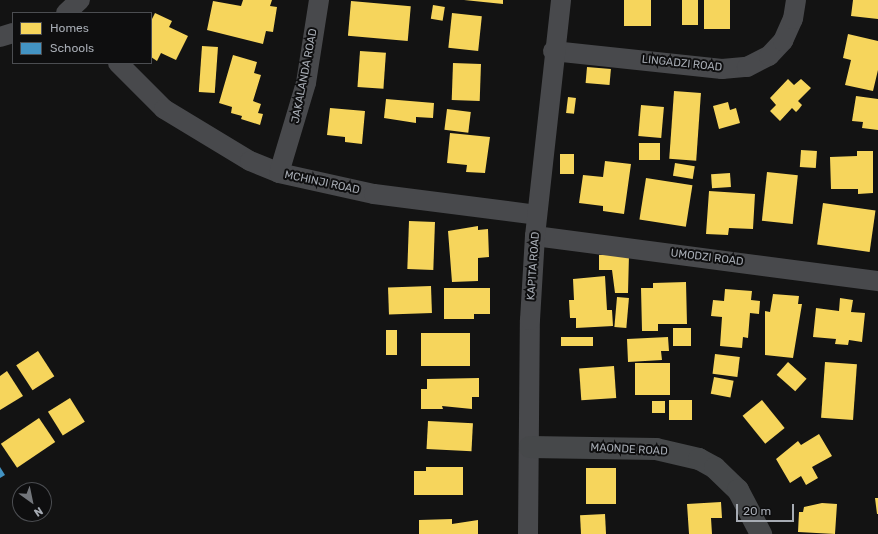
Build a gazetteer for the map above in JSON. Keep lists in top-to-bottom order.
{
  "streets": {
    "street": [
      "LINGADZI ROAD",
      "JAKALANDA ROAD",
      "MCHINJI ROAD",
      "UMODZI ROAD",
      "KAPITA ROAD",
      "MAONDE ROAD"
    ]
  },
  "crossings": [
    ["LINGADZI ROAD", "KAPITA ROAD"],
    ["JAKALANDA ROAD", "MCHINJI ROAD"],
    ["MCHINJI ROAD", "KAPITA ROAD"],
    ["UMODZI ROAD", "KAPITA ROAD"],
    ["KAPITA ROAD", "MAONDE ROAD"]
  ],
  "legend": ["Homes", "Schools"],
  "scale_bar": "20 m",
  "north": "bottom right"
}
